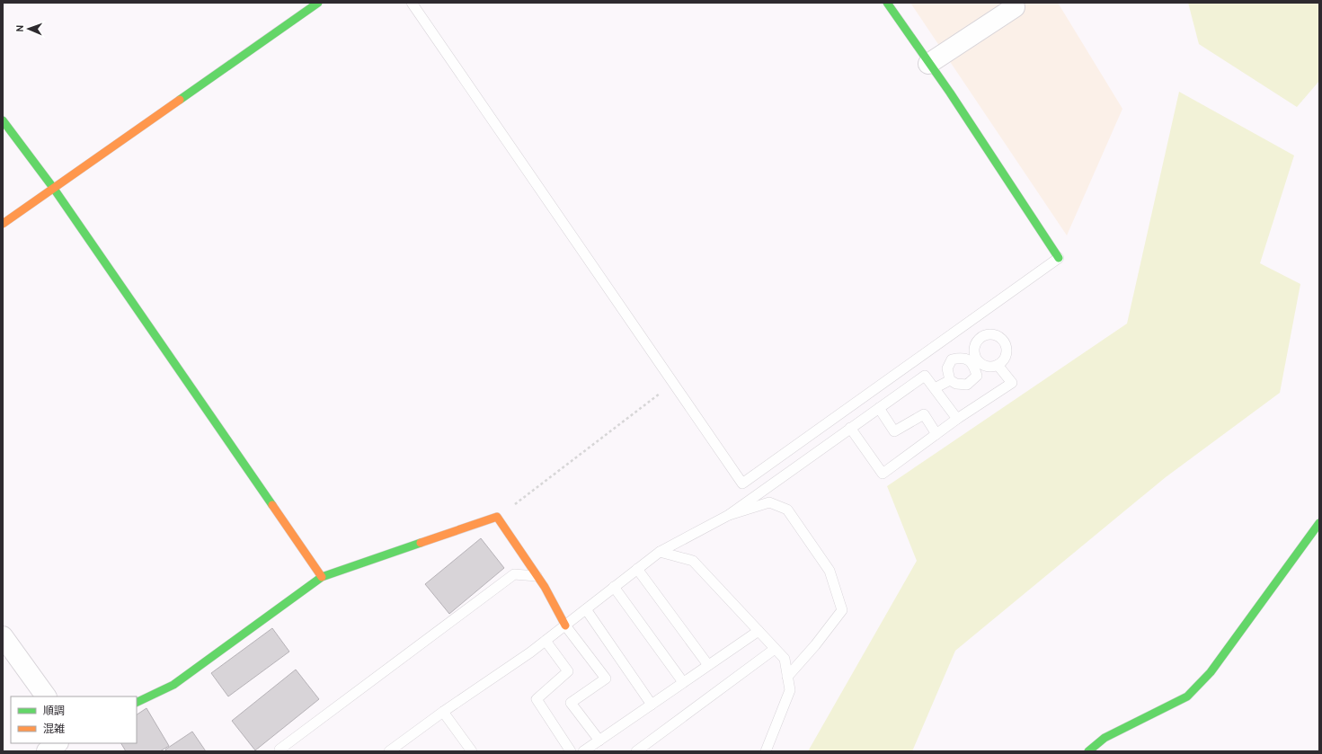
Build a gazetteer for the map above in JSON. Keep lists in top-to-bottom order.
{
  "legend": ["順調", "混雑"],
  "north": "left"
}
